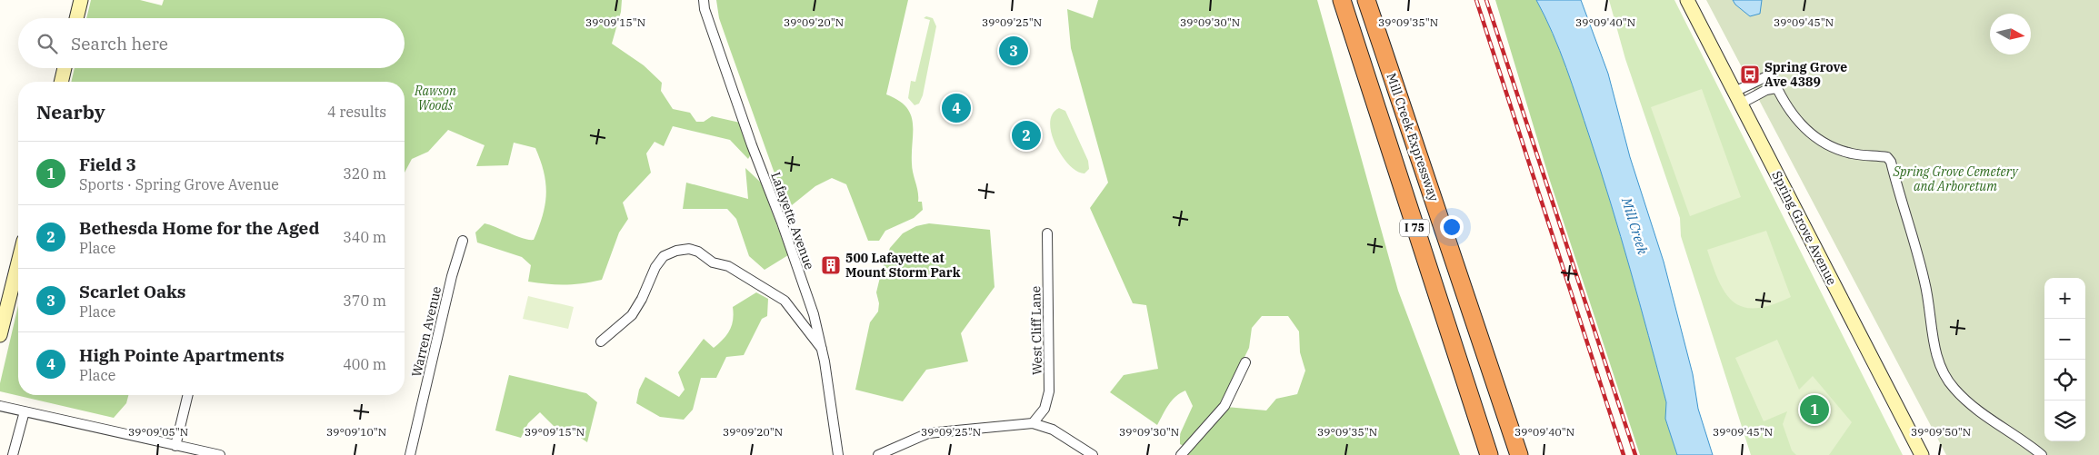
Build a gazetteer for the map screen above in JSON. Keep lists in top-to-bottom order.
{
  "streets": {
    "highway": ["Mill Creek Expressway", "I 75"],
    "main road": ["Spring Grove Avenue"],
    "street": ["Lafayette Avenue", "West Cliff Lane", "Warren Avenue"]
  },
  "water": ["Mill Creek"],
  "parks": ["Rawson Woods", "Spring Grove Cemetery and Arboretum"],
  "places": {
    "bus stop": ["Spring Grove Ave 4389"],
    "building": ["500 Lafayette at Mount Storm Park"]
  },
  "north": "right",
  "page": {
    "search": "Search here",
    "pins": [
      "3",
      "4",
      "2",
      "1"
    ],
    "heading": ["Nearby", "4 results"],
    "list": [
      {
        "mark": "1",
        "name": "Field 3",
        "note": "Sports · Spring Grove Avenue",
        "value": "320 m"
      },
      {
        "mark": "2",
        "name": "Bethesda Home for the Aged",
        "note": "Place",
        "value": "340 m"
      },
      {
        "mark": "3",
        "name": "Scarlet Oaks",
        "note": "Place",
        "value": "370 m"
      },
      {
        "mark": "4",
        "name": "High Pointe Apartments",
        "note": "Place",
        "value": "400 m"
      }
    ],
    "map_buttons": ["+", "−"]
  },
  "coordinates": [
    "39°09'15\"N",
    "39°09'20\"N",
    "39°09'25\"N",
    "39°09'30\"N",
    "39°09'35\"N",
    "39°09'40\"N",
    "39°09'45\"N",
    "39°09'05\"N",
    "39°09'10\"N",
    "39°09'50\"N"
  ]
}
